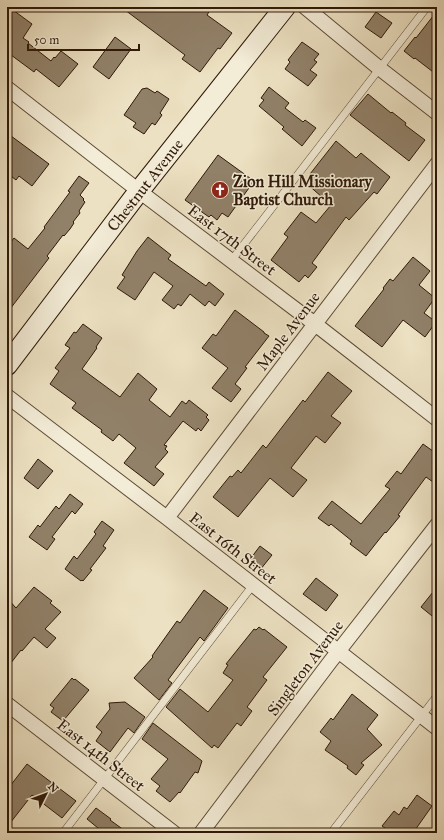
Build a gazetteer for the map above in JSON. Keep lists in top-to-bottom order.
{
  "streets": {
    "main road": ["Chestnut Avenue"],
    "street": [
      "East 17th Street",
      "Maple Avenue",
      "East 16th Street",
      "Singleton Avenue",
      "East 14th Street"
    ]
  },
  "crossings": [
    ["Chestnut Avenue", "East 17th Street"],
    ["East 17th Street", "Maple Avenue"],
    ["Maple Avenue", "East 16th Street"],
    ["East 16th Street", "Singleton Avenue"]
  ],
  "places": {
    "church": ["Zion Hill Missionary Baptist Church"]
  },
  "scale_bar": "50 m",
  "north": "top right"
}
